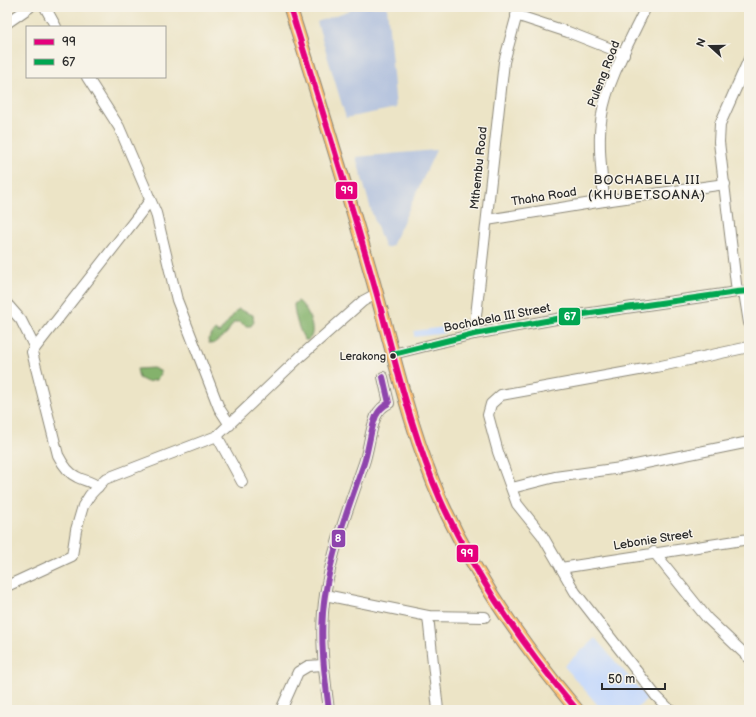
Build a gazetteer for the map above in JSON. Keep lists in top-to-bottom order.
{
  "streets": {
    "street": [
      "Puleng Road",
      "Mthembu Road",
      "Thaha Road",
      "Bochabela III Street",
      "Lebonie Street"
    ]
  },
  "crossings": [
    ["Puleng Road", "Thaha Road"],
    ["Mthembu Road", "Thaha Road"],
    ["Mthembu Road", "Bochabela III Street"]
  ],
  "districts": ["BOCHABELA III (KHUBETSOANA)"],
  "places": ["Lerakong"],
  "lines": ["transit line 99", "transit line 67", "transit line 8"],
  "legend": ["99", "67"],
  "scale_bar": "50 m",
  "north": "left"
}
